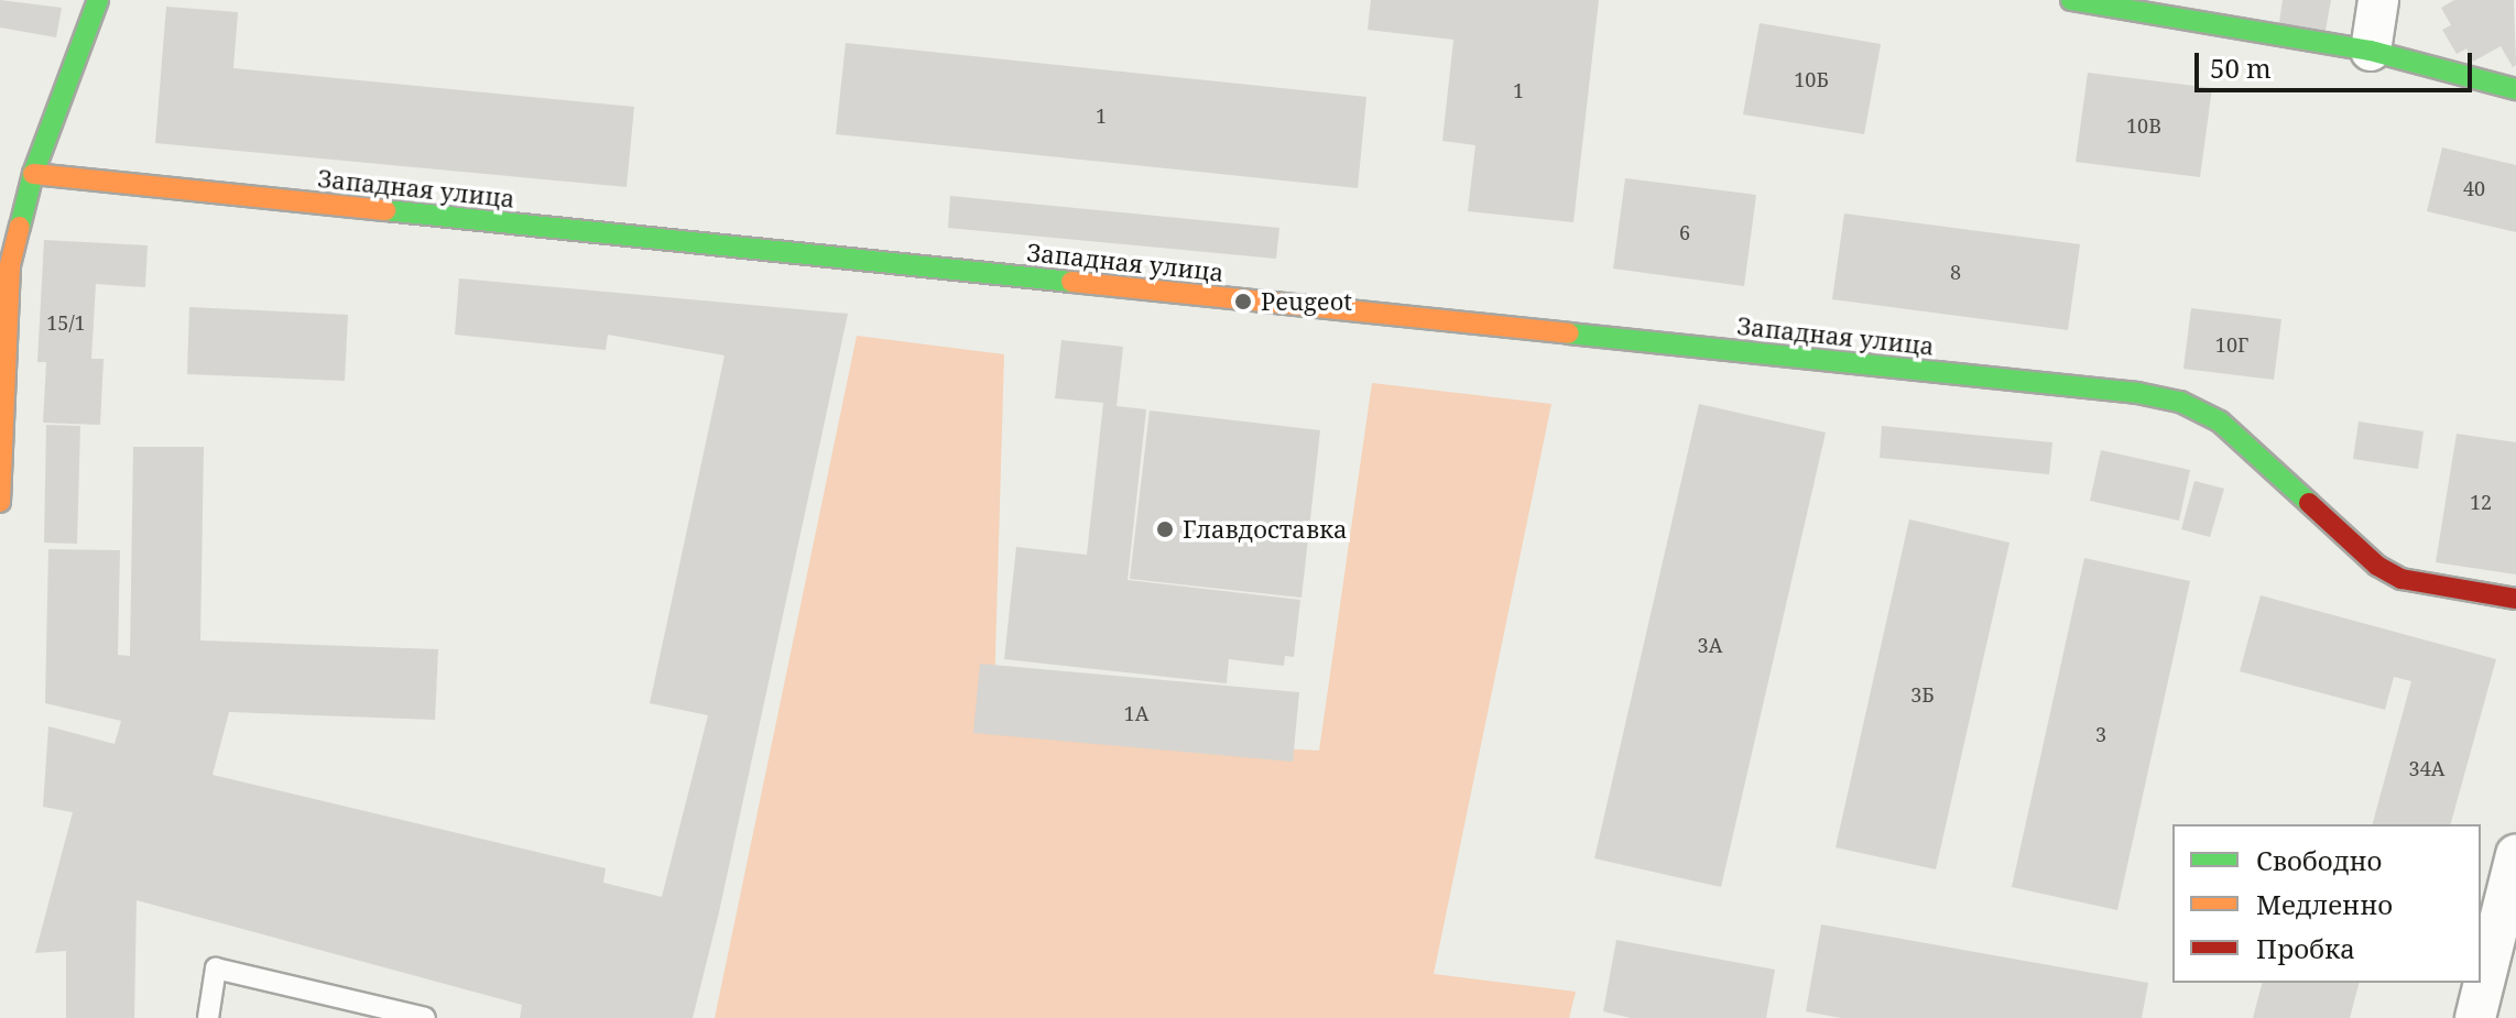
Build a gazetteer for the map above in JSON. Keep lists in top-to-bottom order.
{
  "streets": {
    "street": ["Западная улица"]
  },
  "places": ["Peugeot", "Главдоставка"],
  "house_numbers": [
    "10Б",
    "1",
    "1",
    "10В",
    "40",
    "6",
    "8",
    "15/1",
    "10Г",
    "12",
    "3А",
    "3Б",
    "1А",
    "3",
    "34А"
  ],
  "legend": ["Свободно", "Медленно", "Пробка"],
  "scale_bar": "50 m"
}
